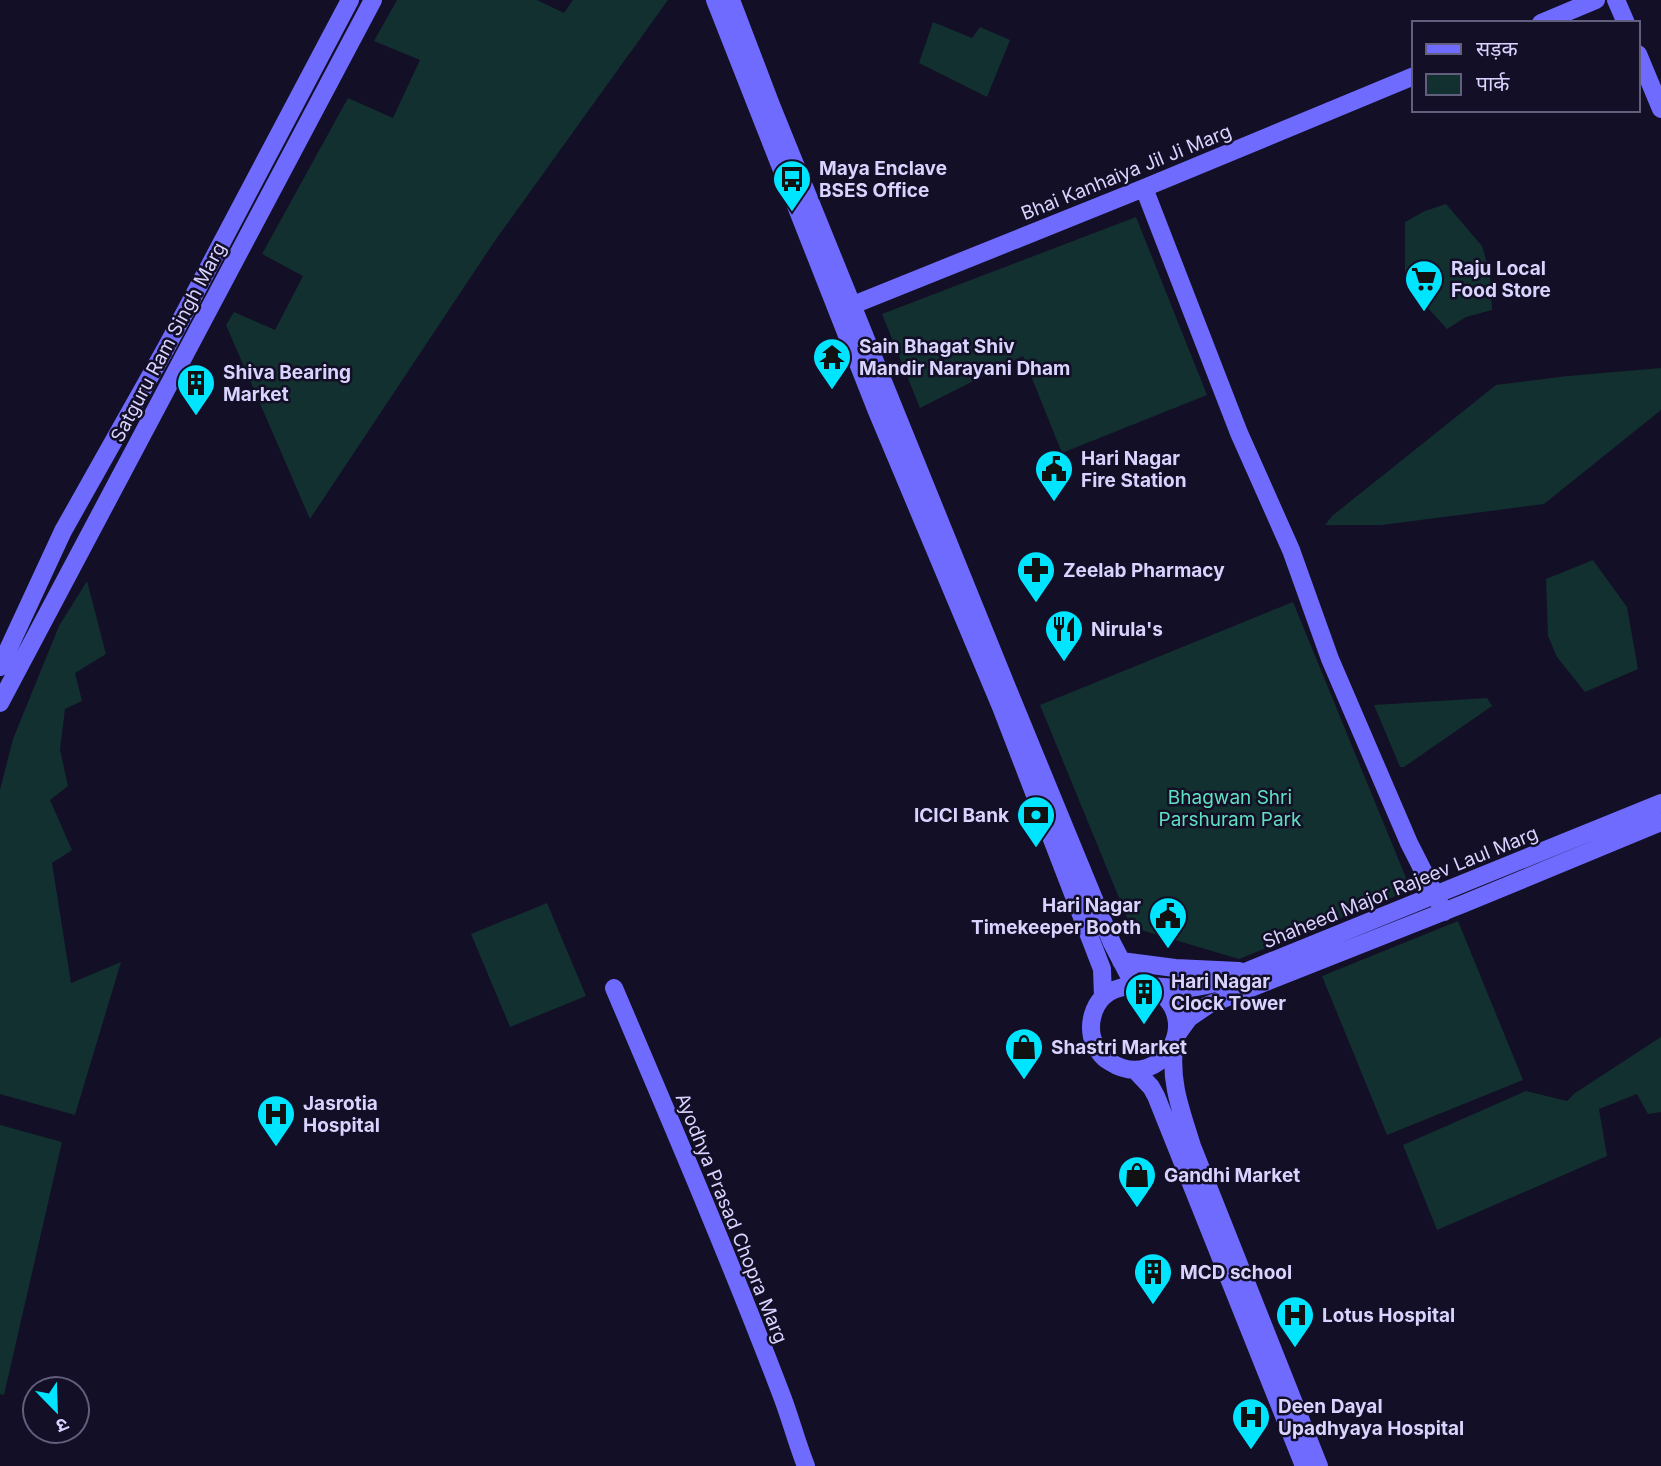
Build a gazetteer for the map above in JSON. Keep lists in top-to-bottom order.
{
  "streets": {
    "street": [
      "Bhai Kanhaiya Jil Ji Marg",
      "Satguru Ram Singh Marg",
      "Shaheed Major Rajeev Laul Marg",
      "Ayodhya Prasad Chopra Marg"
    ]
  },
  "parks": ["Bhagwan Shri Parshuram Park"],
  "places": {
    "bus stop": ["Maya Enclave BSES Office"],
    "supermarket": ["Raju Local Food Store"],
    "temple": ["Sain Bhagat Shiv Mandir Narayani Dham"],
    "building": ["Shiva Bearing Market", "Hari Nagar Clock Tower", "MCD school"],
    "public building": ["Hari Nagar Fire Station", "Hari Nagar Timekeeper Booth"],
    "pharmacy": ["Zeelab Pharmacy"],
    "restaurant": ["Nirula's"],
    "bank": ["ICICI Bank"],
    "shop": ["Shastri Market", "Gandhi Market"],
    "hospital": ["Jasrotia Hospital", "Lotus Hospital", "Deen Dayal Upadhyaya Hospital"]
  },
  "legend": ["सड़क", "पार्क"],
  "north": "bottom right"
}
